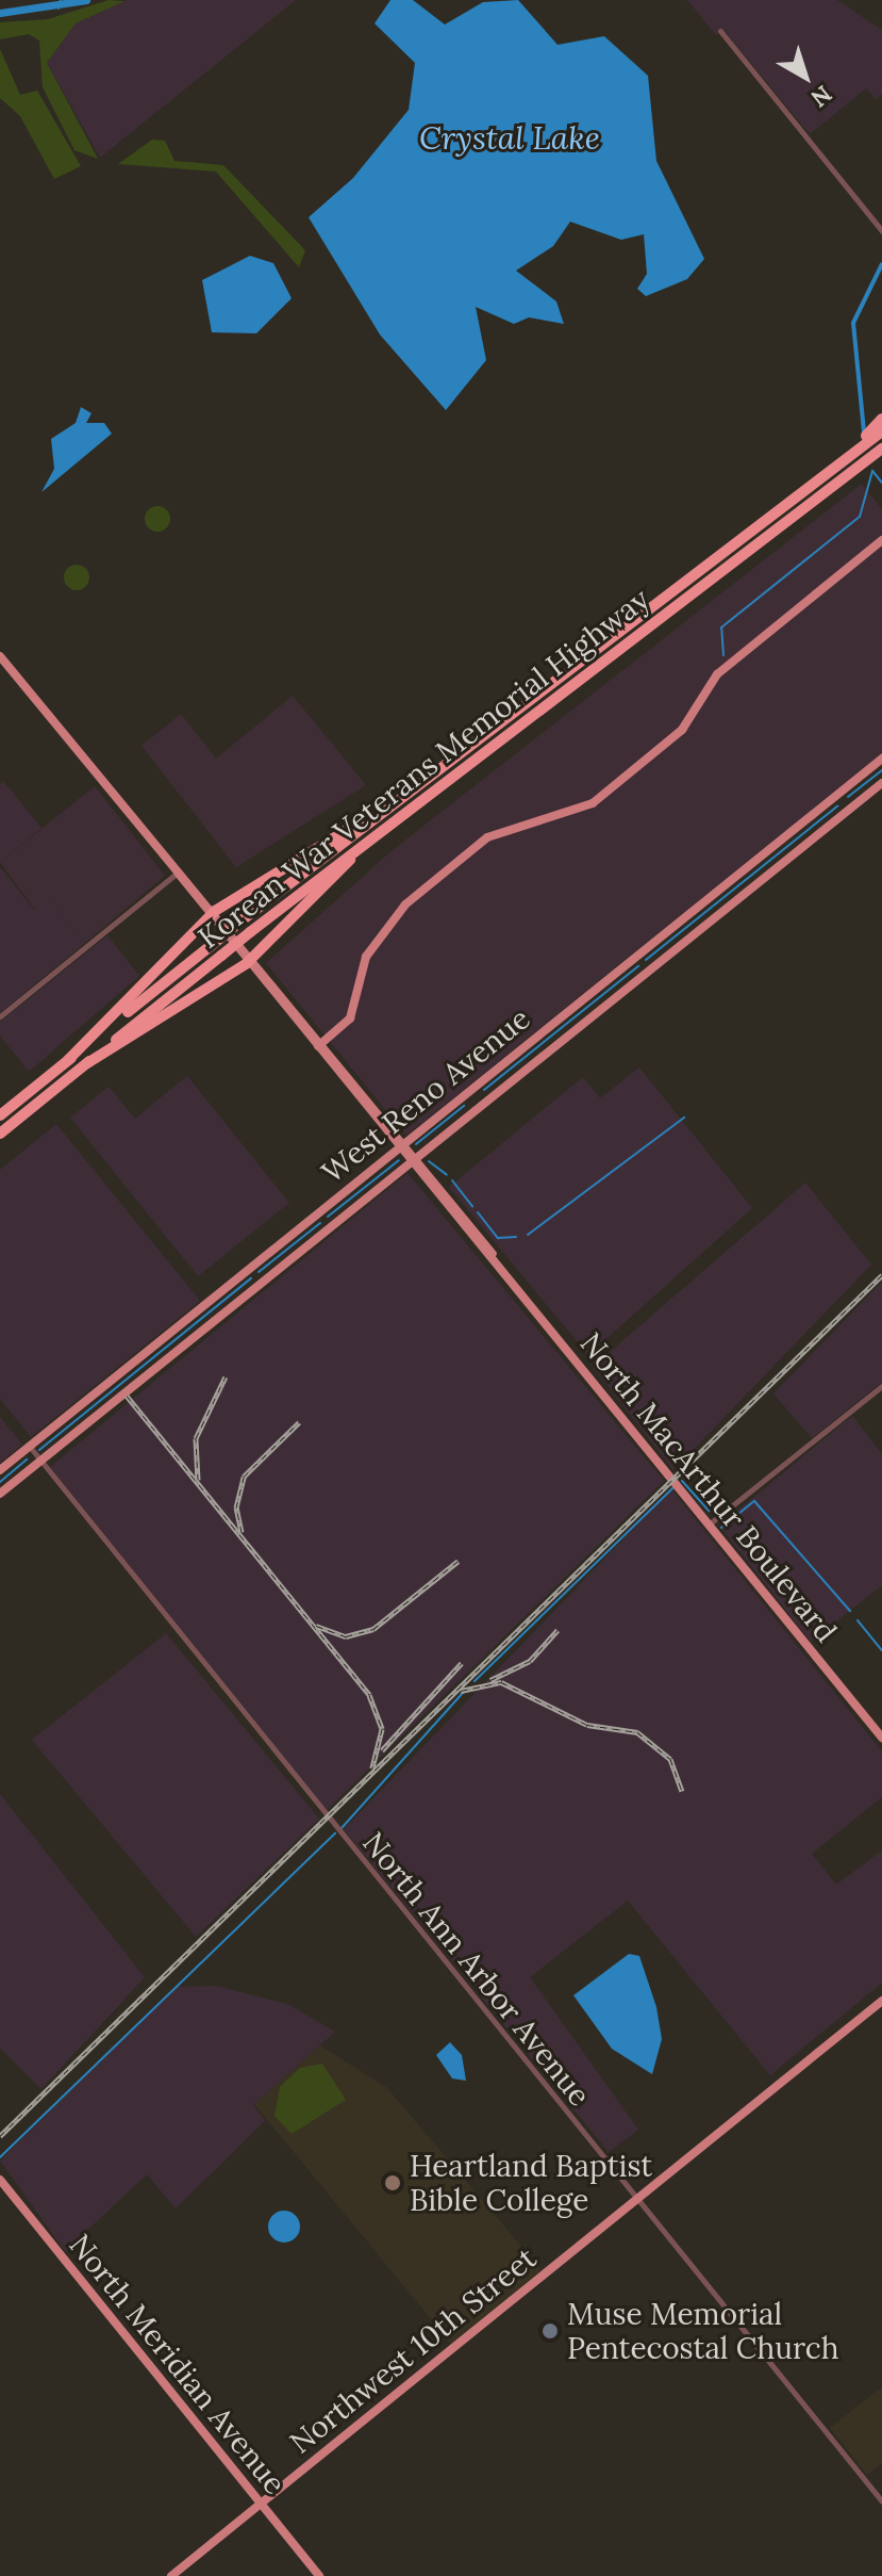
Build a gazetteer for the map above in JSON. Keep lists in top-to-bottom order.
{
  "streets": {
    "highway": ["Korean War Veterans Memorial Highway"],
    "main road": [
      "West Reno Avenue",
      "North MacArthur Boulevard",
      "Northwest 10th Street",
      "North Meridian Avenue"
    ],
    "street": ["North Ann Arbor Avenue"]
  },
  "crossings": [
    ["West Reno Avenue", "North Ann Arbor Avenue"],
    ["North Ann Arbor Avenue", "Northwest 10th Street"],
    ["Northwest 10th Street", "North Meridian Avenue"]
  ],
  "water": ["Crystal Lake"],
  "places": ["Heartland Baptist Bible College", "Muse Memorial Pentecostal Church"],
  "north": "bottom right"
}
